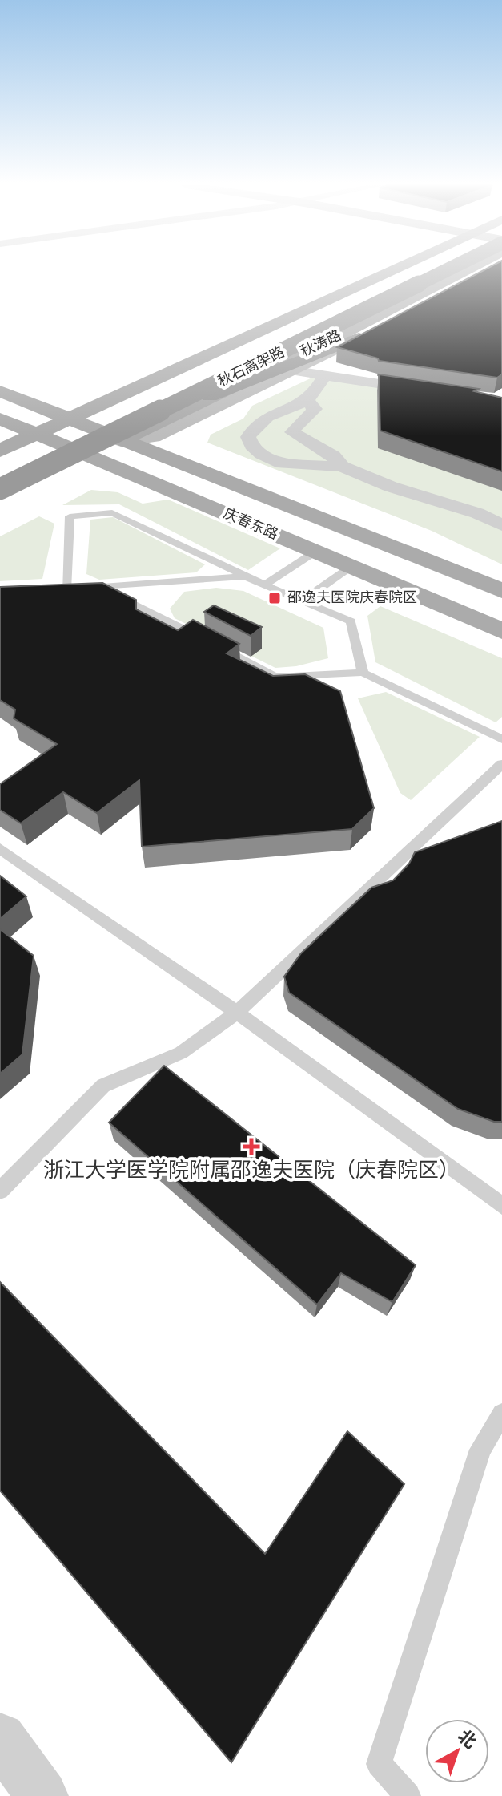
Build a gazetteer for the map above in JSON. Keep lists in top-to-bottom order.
{
  "streets": {
    "highway": ["秋石高架路"],
    "main road": ["秋涛路", "庆春东路"]
  },
  "crossings": [
    ["秋涛路", "庆春东路"]
  ],
  "places": {
    "transit": ["邵逸夫医院庆春院区"],
    "health": ["浙江大学医学院附属邵逸夫医院（庆春院区）"]
  },
  "north": "top right"
}
